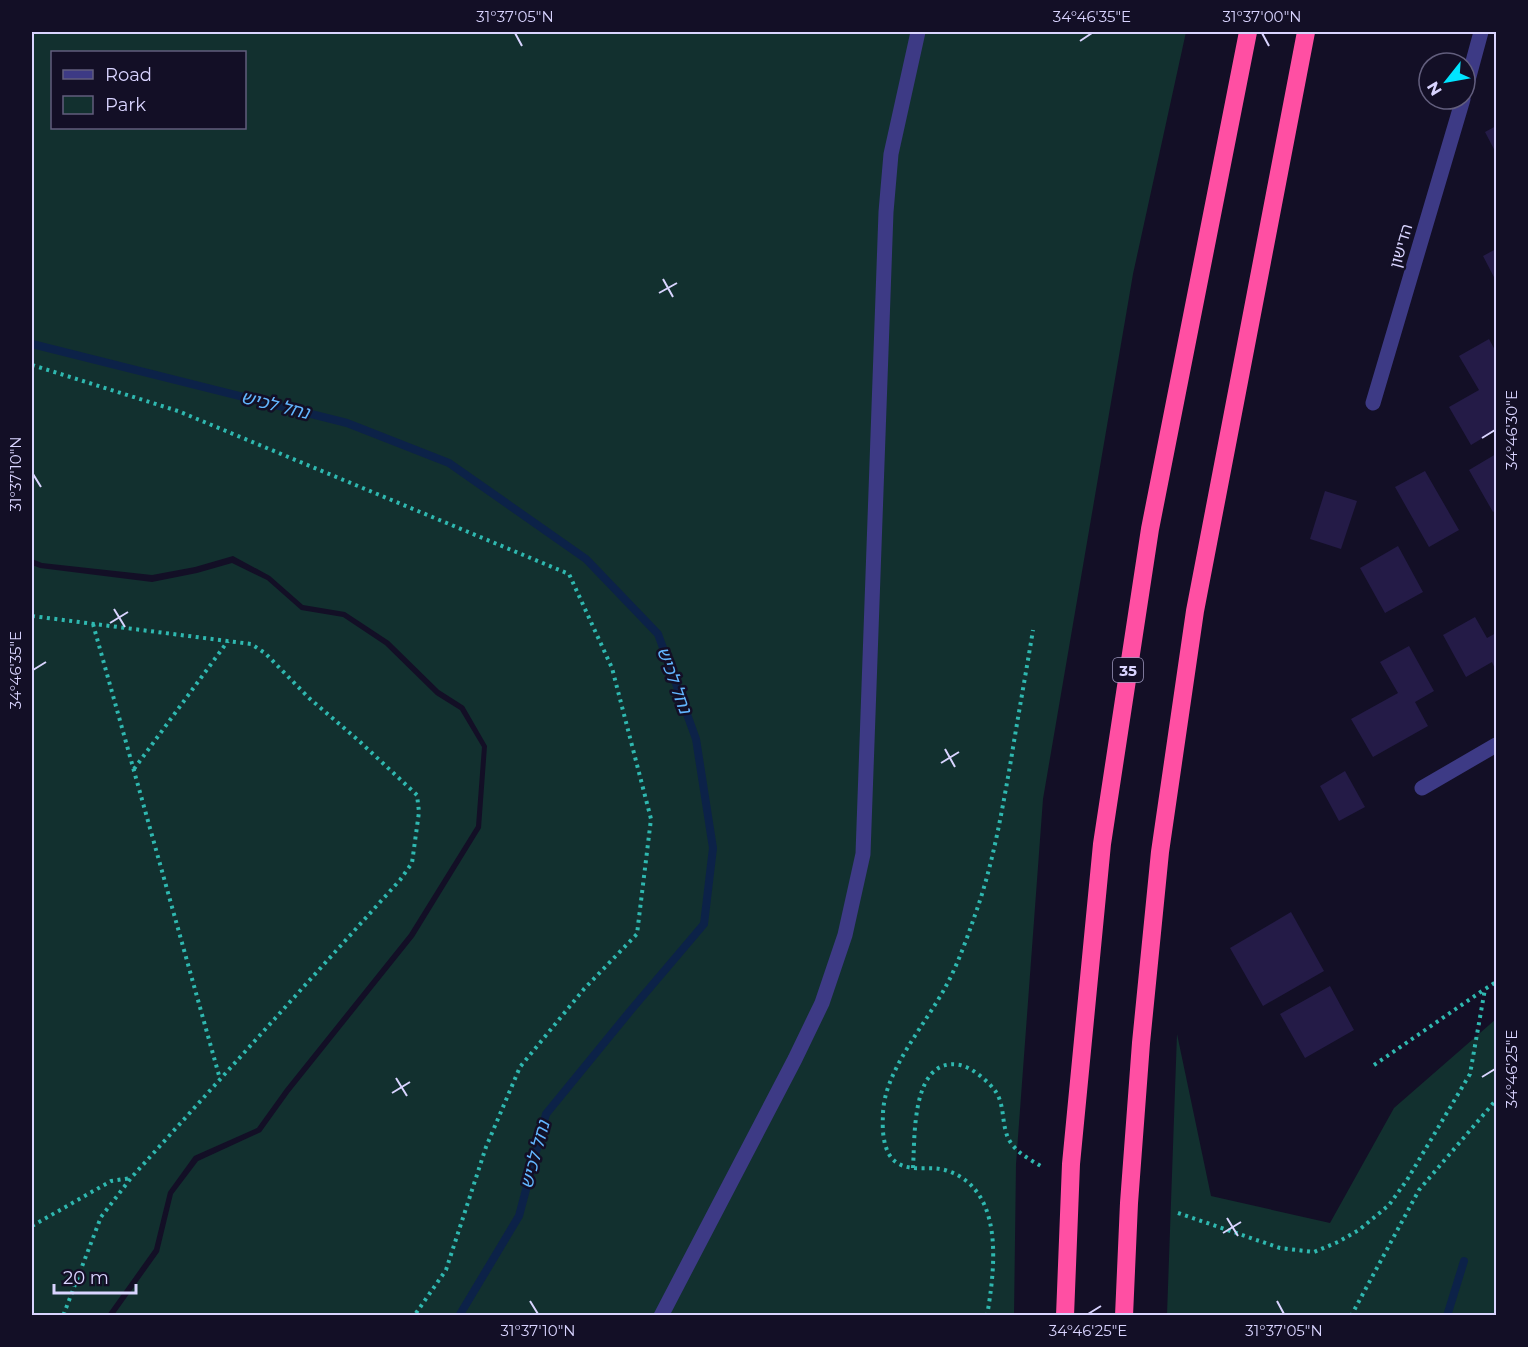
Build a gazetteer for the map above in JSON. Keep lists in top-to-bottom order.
{
  "streets": {
    "highway": ["35"],
    "street": ["הדישון"]
  },
  "water": ["נחל לכיש"],
  "legend": ["Road", "Park"],
  "scale_bar": "20 m",
  "north": "bottom left",
  "coordinates": [
    "31°37'05\"N",
    "34°46'35\"E",
    "31°37'00\"N",
    "34°46'30\"E",
    "31°37'10\"N",
    "34°46'25\"E"
  ]
}
